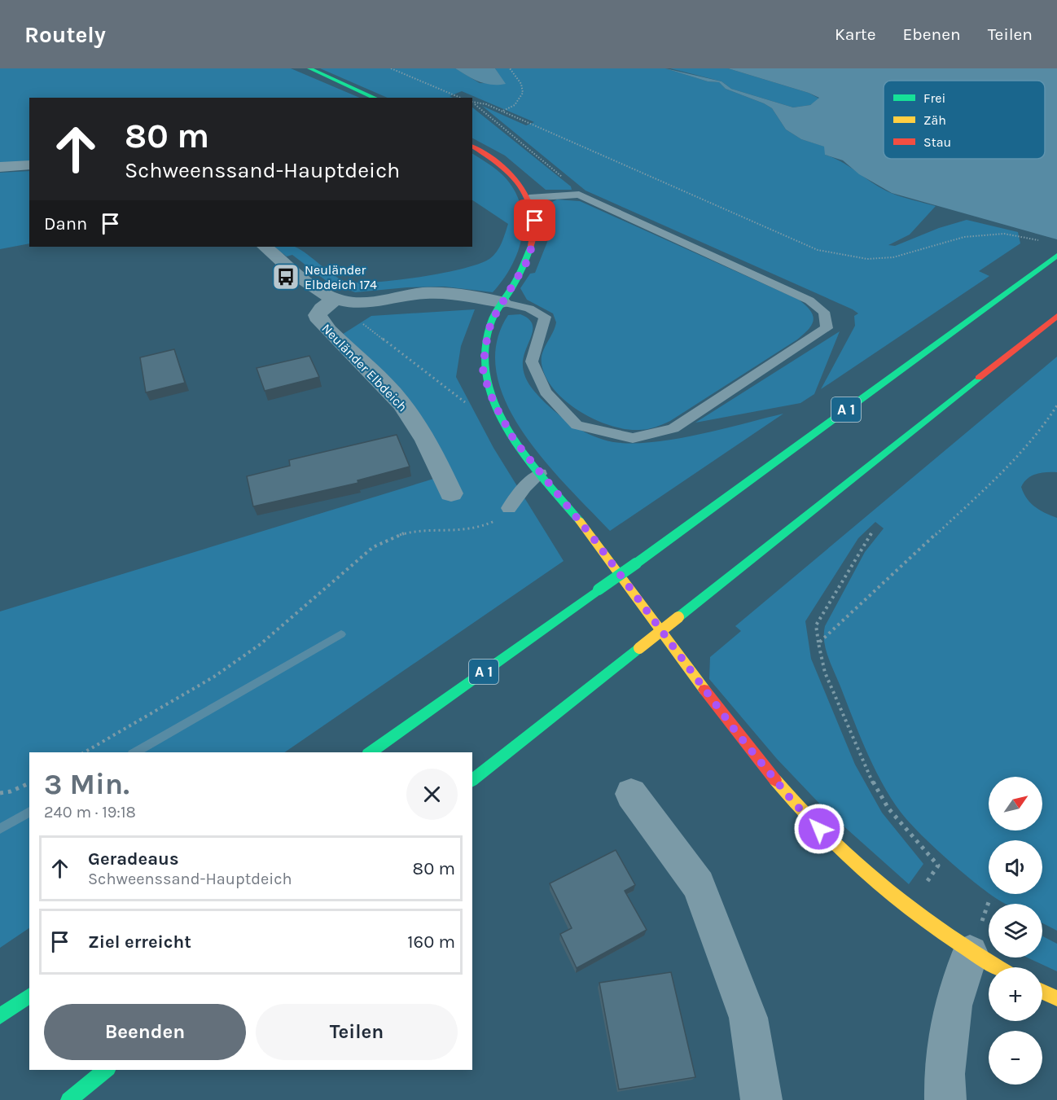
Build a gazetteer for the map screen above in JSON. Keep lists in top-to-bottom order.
{
  "streets": {
    "main road": ["A 1"],
    "street": ["Neuländer Elbdeich"]
  },
  "places": {
    "bus stop": ["Neuländer Elbdeich 174"]
  },
  "legend": ["Frei", "Zäh", "Stau"],
  "north": "top right",
  "page": {
    "header": "Routely",
    "nav": ["Karte", "Ebenen", "Teilen"],
    "turn": ["80 m", "Schweenssand-Hauptdeich"],
    "then": "Dann",
    "heading": ["3 Min.", "240 m · 19:18"],
    "map_buttons": ["+", "−"],
    "list": [
      {
        "name": "Geradeaus",
        "note": "Schweenssand-Hauptdeich",
        "value": "80 m"
      },
      {
        "name": "Ziel erreicht",
        "value": "160 m"
      }
    ],
    "buttons": ["Beenden", "Teilen"]
  }
}
